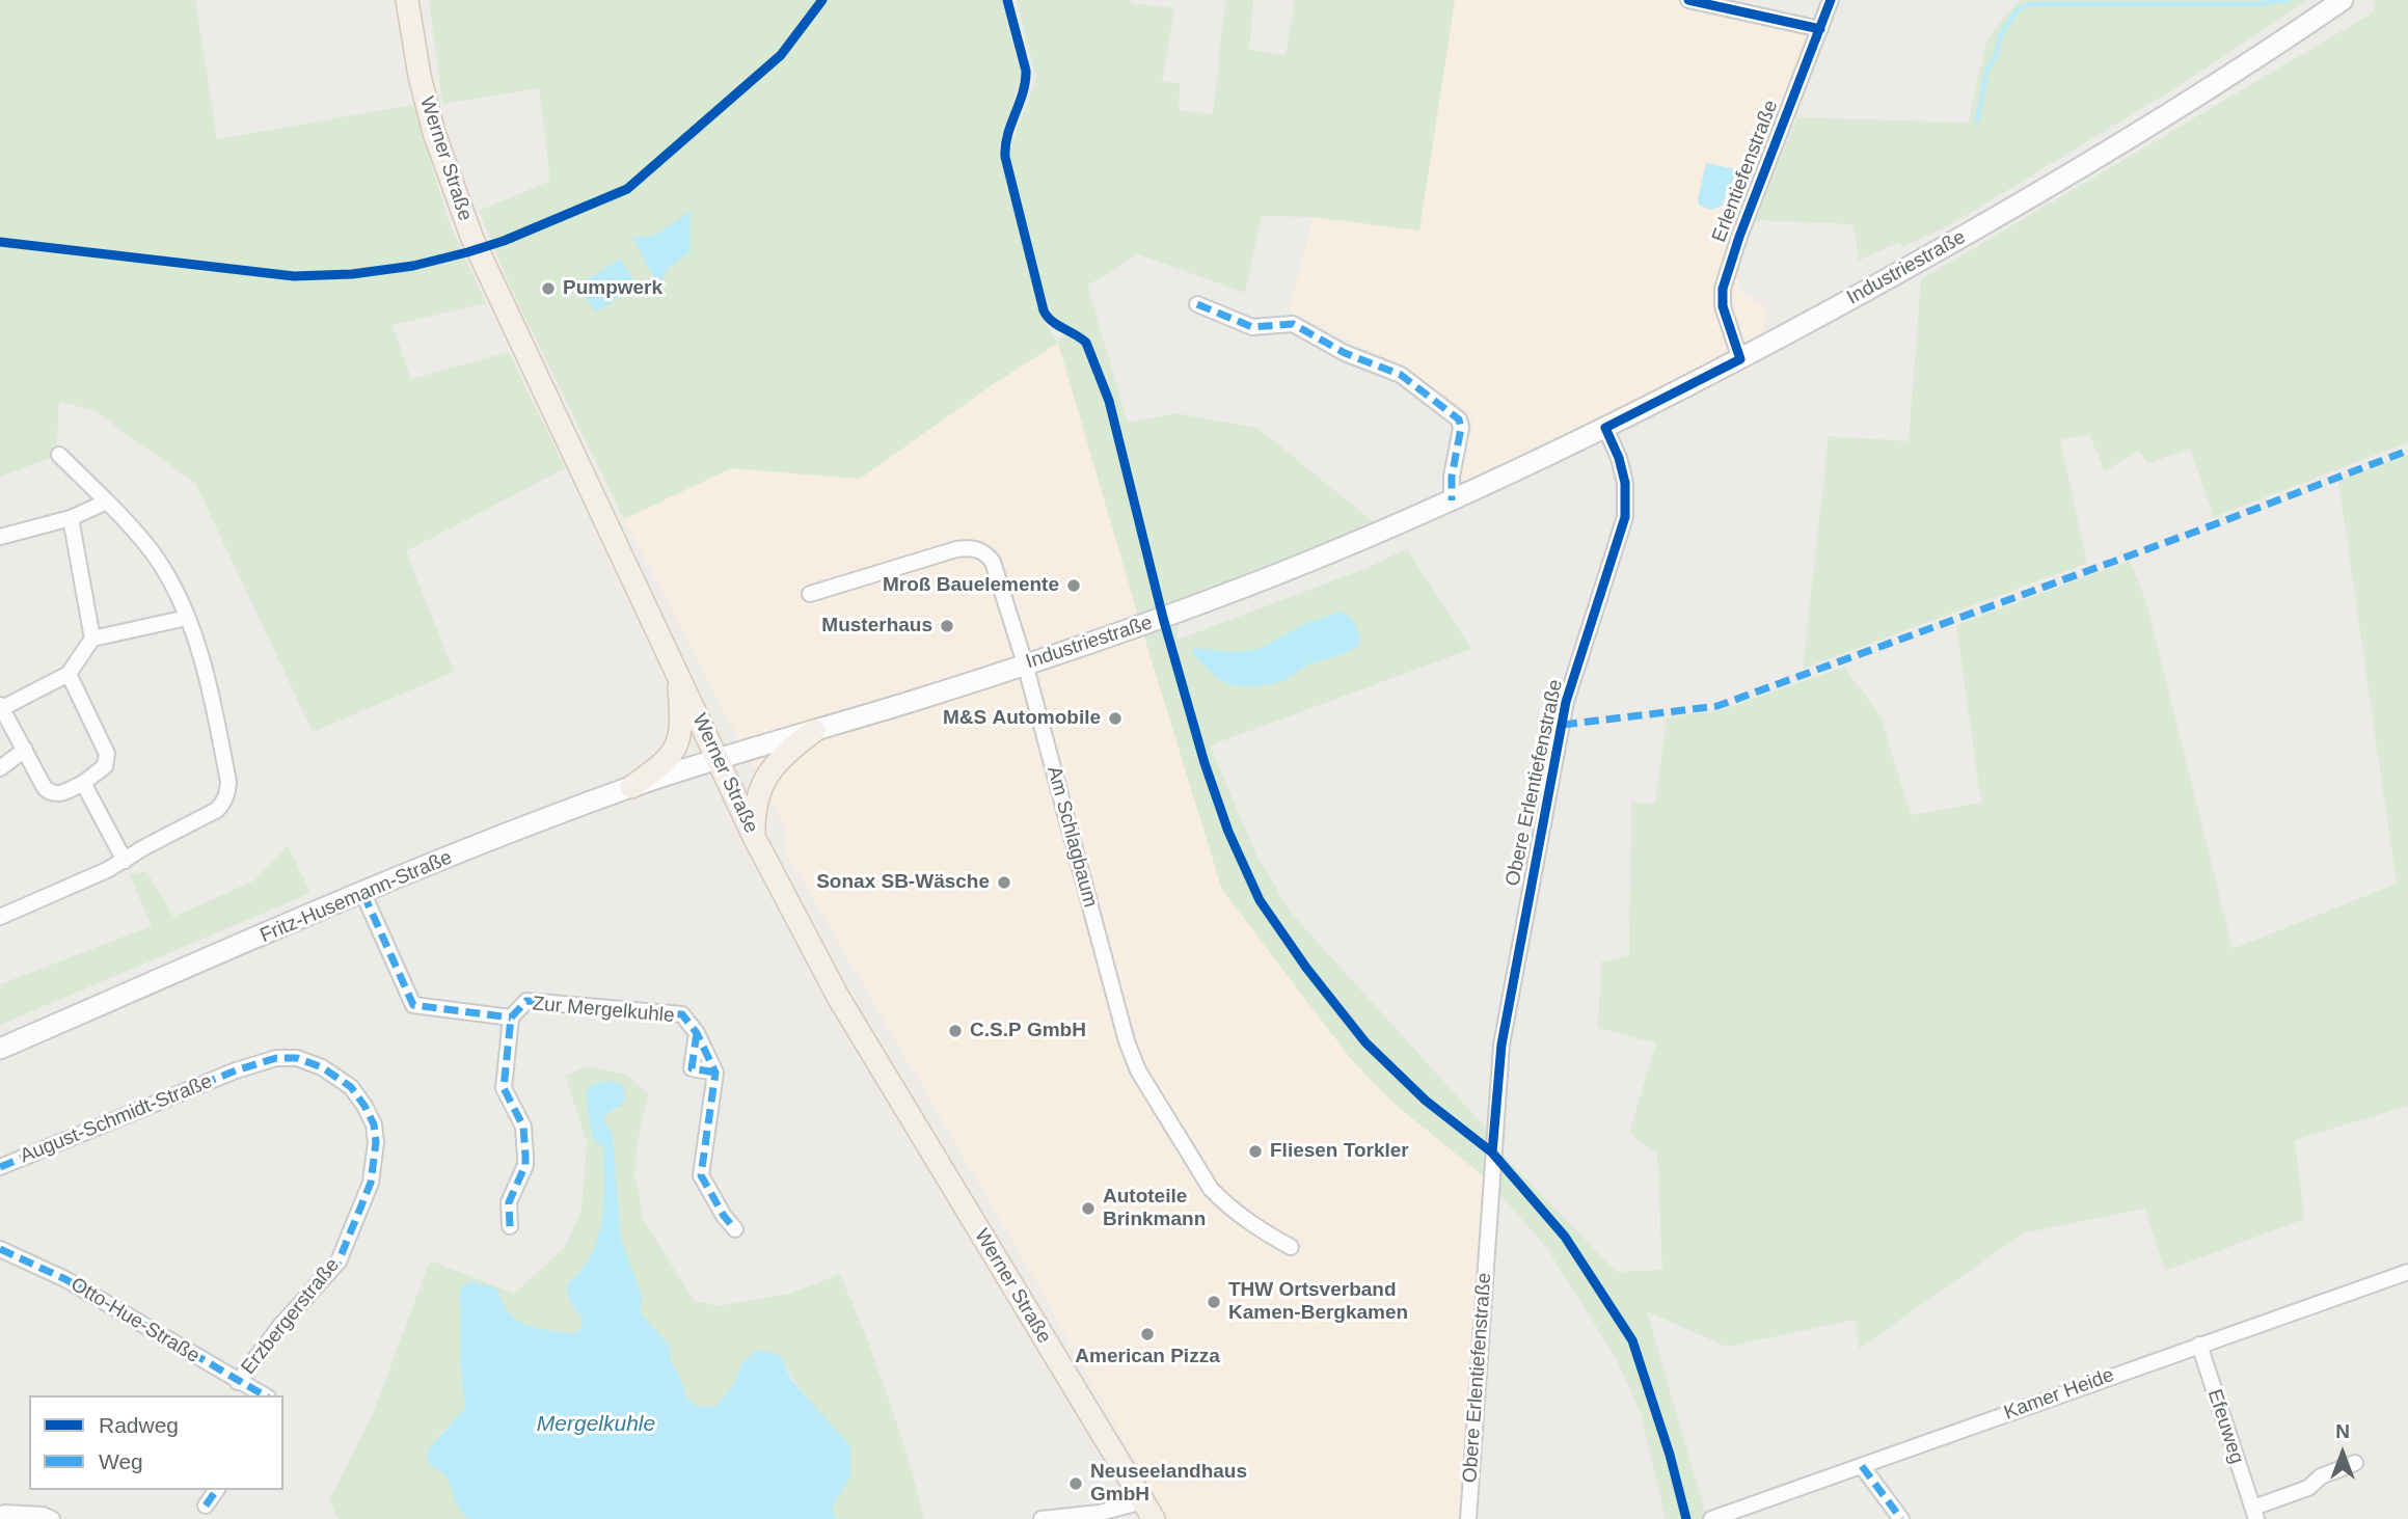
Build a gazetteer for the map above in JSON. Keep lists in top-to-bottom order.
{
  "streets": {
    "main road": ["Werner Straße"],
    "street": [
      "Erlentiefenstraße",
      "Industriestraße",
      "Obere Erlentiefenstraße",
      "Am Schlagbaum",
      "Fritz-Husemann-Straße",
      "Zur Mergelkuhle",
      "August-Schmidt-Straße",
      "Erzbergerstraße",
      "Otto-Hue-Straße",
      "Kamer Heide",
      "Efeuweg"
    ]
  },
  "crossings": [
    ["Werner Straße", "Industriestraße"],
    ["Werner Straße", "Fritz-Husemann-Straße"],
    ["Erlentiefenstraße", "Industriestraße"],
    ["Industriestraße", "Obere Erlentiefenstraße"],
    ["Industriestraße", "Am Schlagbaum"],
    ["Industriestraße", "Fritz-Husemann-Straße"],
    ["Fritz-Husemann-Straße", "Zur Mergelkuhle"],
    ["August-Schmidt-Straße", "Erzbergerstraße"],
    ["Erzbergerstraße", "Otto-Hue-Straße"],
    ["Kamer Heide", "Efeuweg"]
  ],
  "water": ["Mergelkuhle"],
  "places": [
    "Pumpwerk",
    "Mroß Bauelemente",
    "Musterhaus",
    "M&S Automobile",
    "Sonax SB-Wäsche",
    "C.S.P GmbH",
    "Fliesen Torkler",
    "Autoteile Brinkmann",
    "THW Ortsverband Kamen-Bergkamen",
    "American Pizza",
    "Neuseelandhaus GmbH"
  ],
  "legend": ["Radweg", "Weg"],
  "north": "top"
}
